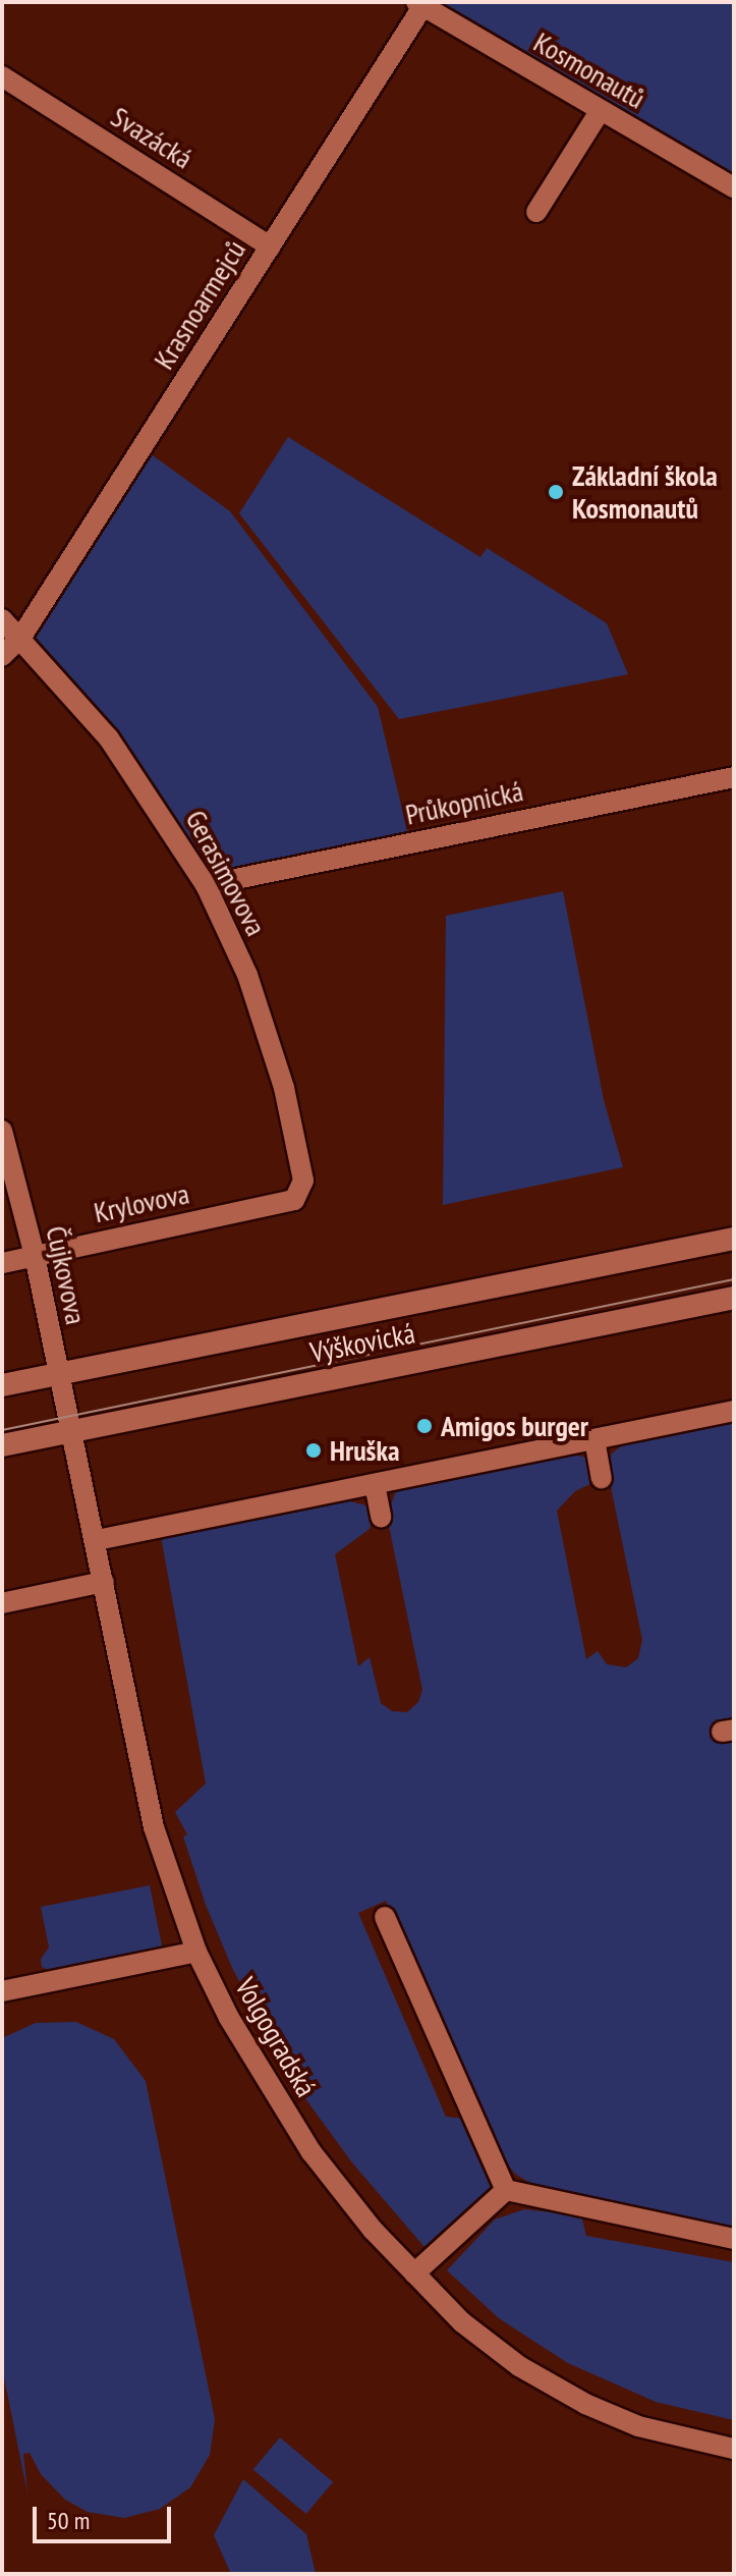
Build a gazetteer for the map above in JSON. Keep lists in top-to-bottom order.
{
  "streets": {
    "street": [
      "Kosmonautů",
      "Svazácká",
      "Krasnoarmejců",
      "Průkopnická",
      "Gerasimovova",
      "Krylovova",
      "Čujkovova",
      "Výškovická",
      "Volgogradská"
    ]
  },
  "crossings": [
    ["Kosmonautů", "Krasnoarmejců"],
    ["Svazácká", "Krasnoarmejců"],
    ["Krasnoarmejců", "Gerasimovova"],
    ["Průkopnická", "Gerasimovova"],
    ["Gerasimovova", "Krylovova"],
    ["Krylovova", "Čujkovova"],
    ["Čujkovova", "Výškovická"],
    ["Čujkovova", "Volgogradská"],
    ["Výškovická", "Volgogradská"]
  ],
  "places": ["Základní škola Kosmonautů", "Amigos burger", "Hruška"],
  "scale_bar": "50 m"
}
